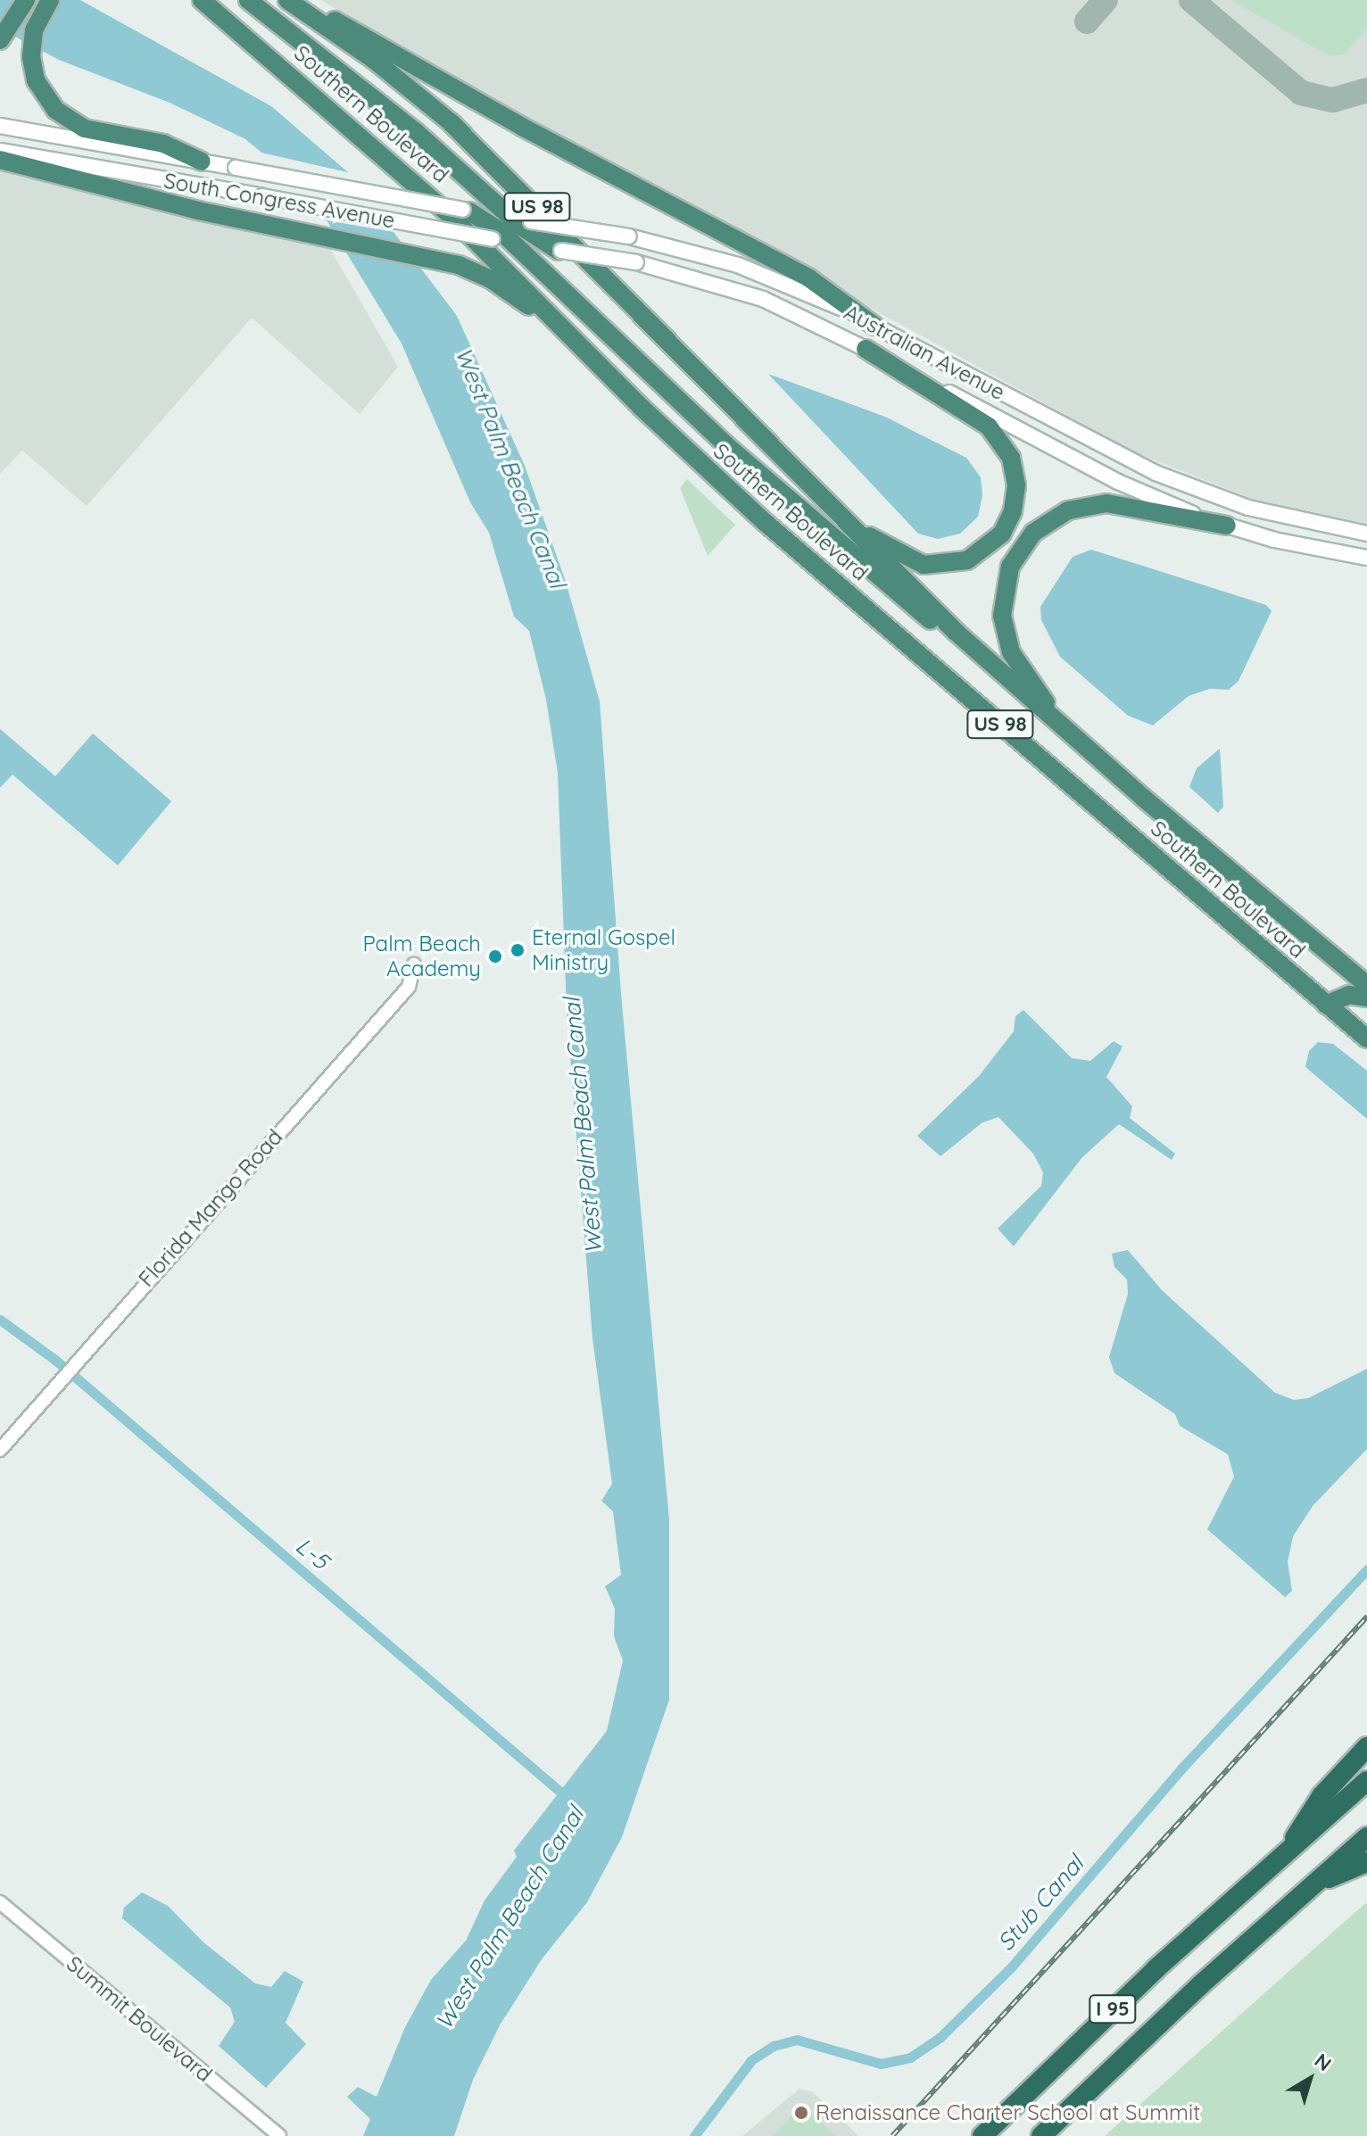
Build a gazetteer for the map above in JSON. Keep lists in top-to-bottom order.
{
  "streets": {
    "highway": ["Southern Boulevard", "US 98", "I 95"],
    "main road": ["South Congress Avenue", "Australian Avenue"],
    "street": ["Florida Mango Road", "Summit Boulevard"]
  },
  "crossings": [
    ["South Congress Avenue", "Australian Avenue"]
  ],
  "water": ["West Palm Beach Canal", "L-5", "Stub Canal"],
  "places": ["Eternal Gospel Ministry", "Palm Beach Academy", "Renaissance Charter School at Summit"],
  "north": "top right"
}
